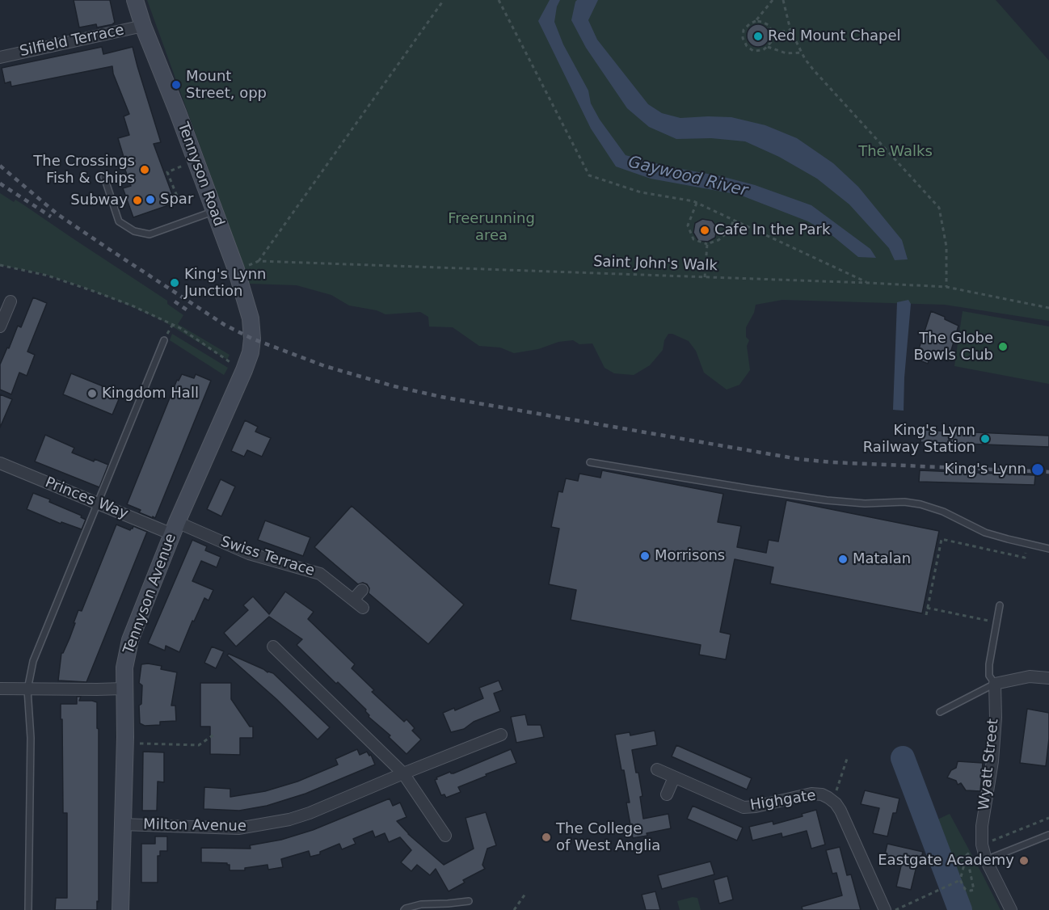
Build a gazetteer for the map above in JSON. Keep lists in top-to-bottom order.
{
  "streets": {
    "main road": ["Tennyson Road", "Tennyson Avenue"],
    "street": [
      "Silfield Terrace",
      "Princes Way",
      "Swiss Terrace",
      "Wyatt Street",
      "Highgate",
      "Milton Avenue"
    ],
    "path": ["Saint John's Walk"]
  },
  "crossings": [
    ["Silfield Terrace", "Tennyson Road"],
    ["Tennyson Road", "Tennyson Avenue"],
    ["Princes Way", "Swiss Terrace"],
    ["Princes Way", "Tennyson Avenue"],
    ["Swiss Terrace", "Tennyson Avenue"],
    ["Tennyson Avenue", "Milton Avenue"]
  ],
  "water": ["Gaywood River"],
  "parks": ["The Walks", "Freerunning area"],
  "places": [
    "Red Mount Chapel",
    "Mount Street, opp",
    "The Crossings Fish & Chips",
    "Spar",
    "Subway",
    "Cafe In the Park",
    "King's Lynn Junction",
    "The Globe Bowls Club",
    "Kingdom Hall",
    "King's Lynn Railway Station",
    "King's Lynn",
    "Morrisons",
    "Matalan",
    "The College of West Anglia",
    "Eastgate Academy"
  ]
}
